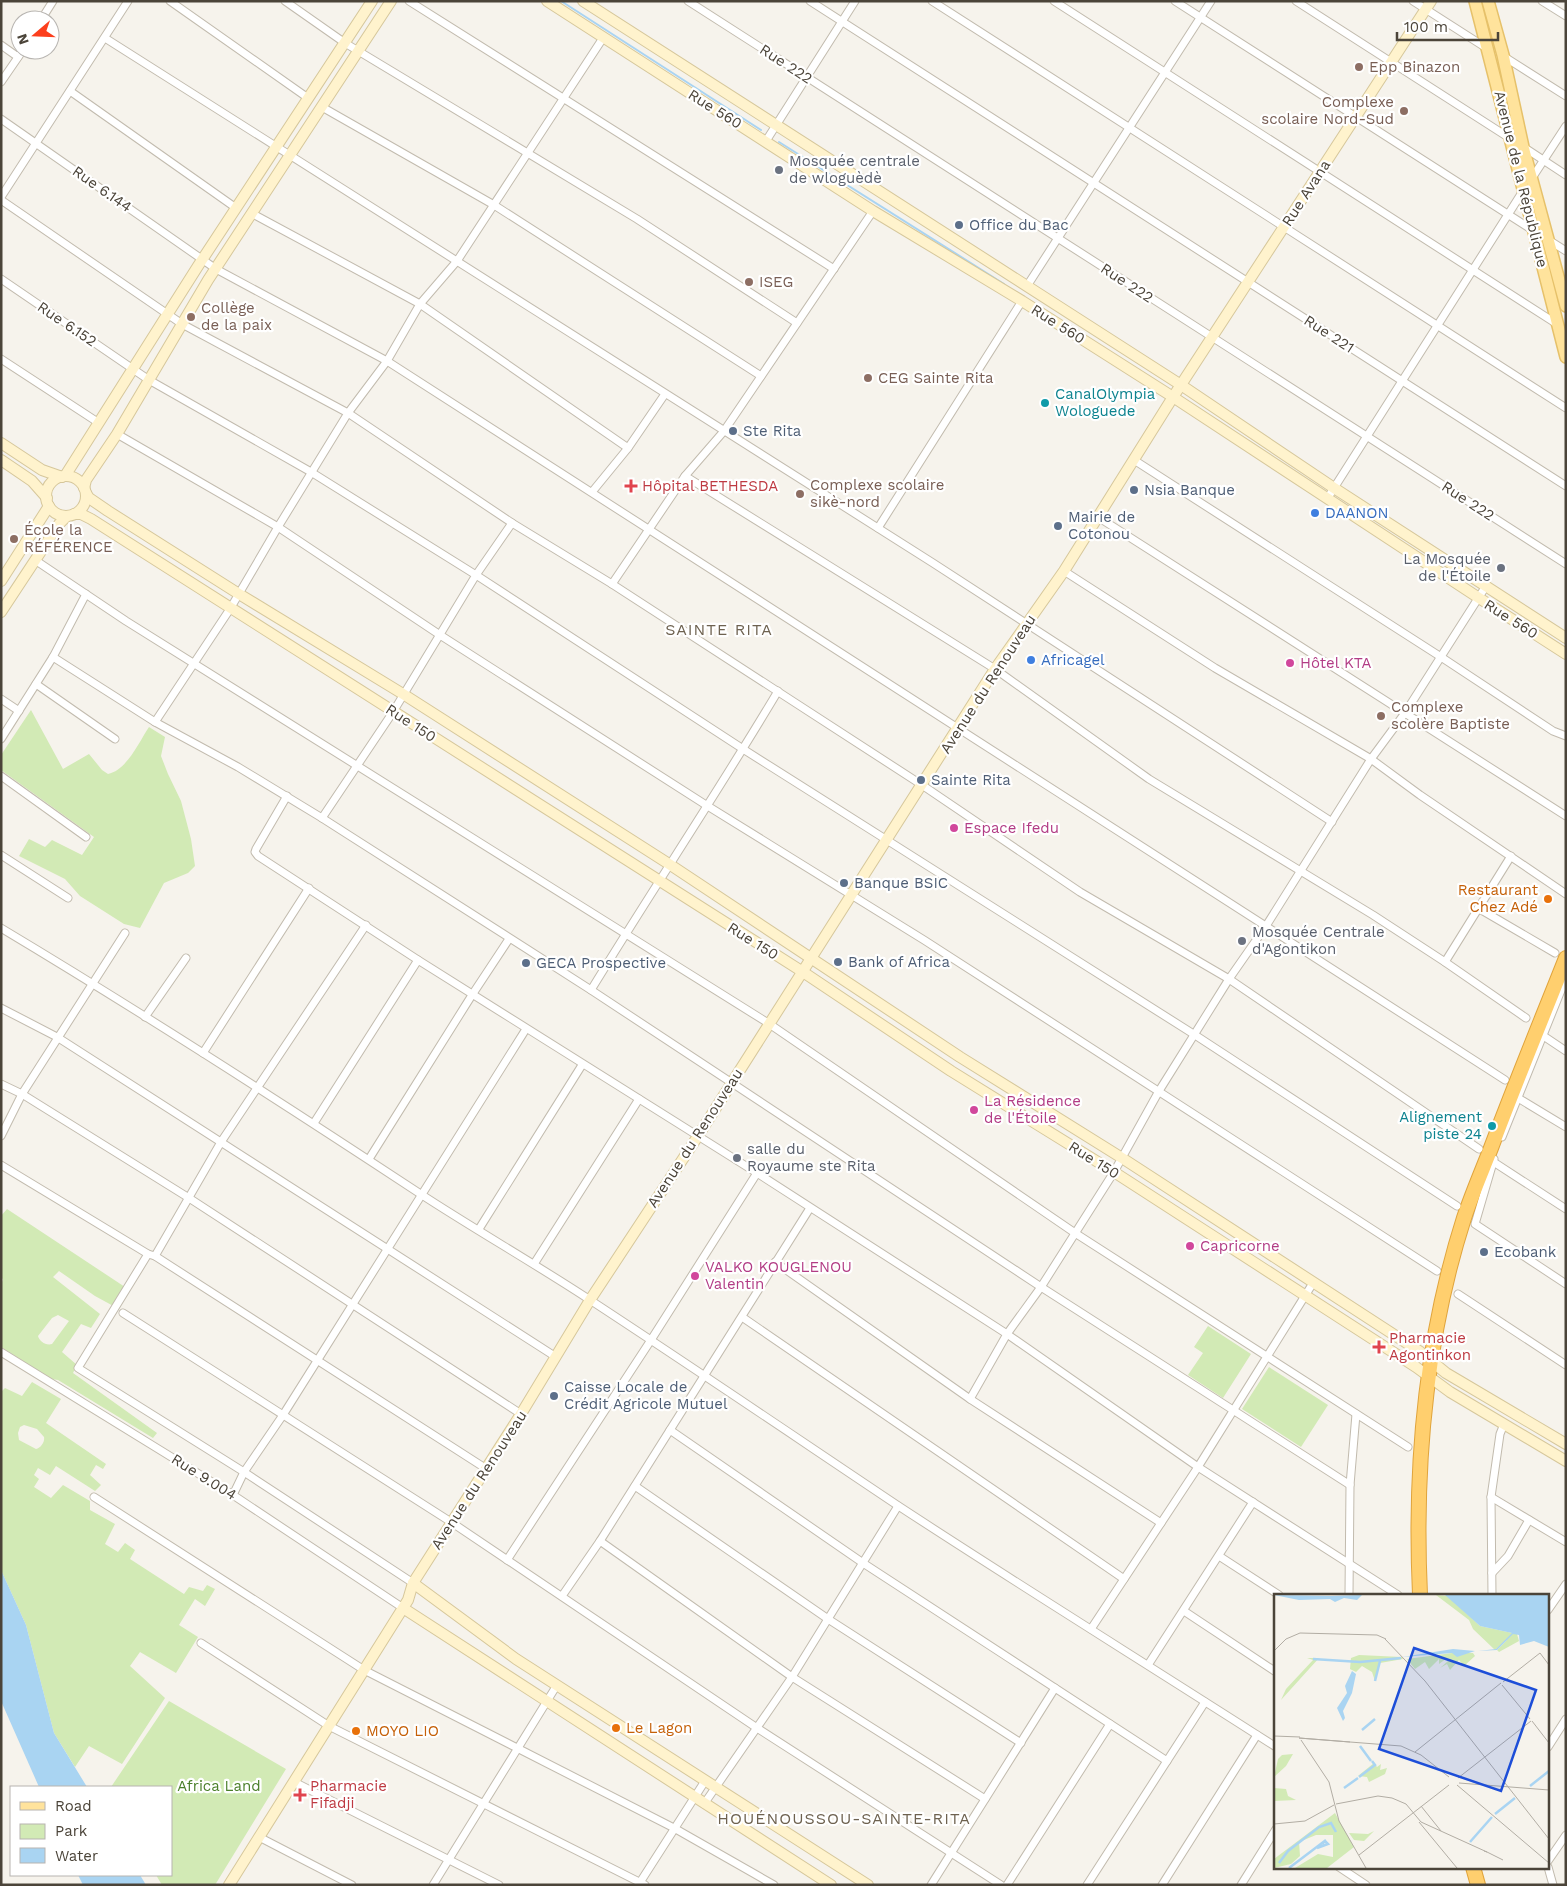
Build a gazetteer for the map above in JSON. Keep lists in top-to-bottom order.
{
  "streets": {
    "main road": [
      "Rue 560",
      "Avenue de la République",
      "Rue Avana",
      "Avenue du Renouveau",
      "Rue 150"
    ],
    "street": [
      "Rue 222",
      "Rue 6.144",
      "Rue 6.152",
      "Rue 221",
      "Rue 9.004"
    ]
  },
  "crossings": [
    ["Rue 222", "Rue Avana"],
    ["Rue 560", "Rue Avana"],
    ["Rue 560", "Avenue du Renouveau"],
    ["Rue 6.144", "Avenue du Renouveau"],
    ["Rue Avana", "Rue 221"],
    ["Rue Avana", "Avenue du Renouveau"],
    ["Rue 6.152", "Avenue du Renouveau"],
    ["Avenue du Renouveau", "Rue 150"],
    ["Avenue du Renouveau", "Rue 9.004"]
  ],
  "districts": ["SAINTE RITA", "HOUÉNOUSSOU-SAINTE-RITA"],
  "parks": ["Africa Land"],
  "places": {
    "other": [
      "Epp Binazon",
      "Complexe scolaire Nord-Sud",
      "Mosquée centrale de wloguèdè",
      "Office du Bac",
      "ISEG",
      "Collège de la paix",
      "CEG Sainte Rita",
      "CanalOlympia Wologuede",
      "Ste Rita",
      "Nsia Banque",
      "Complexe scolaire sikè-nord",
      "DAANON",
      "Mairie de Cotonou",
      "École la RÉFÉRENCE",
      "La Mosquée de l'Étoile",
      "Africagel",
      "Hôtel KTA",
      "Complexe scolère Baptiste",
      "Sainte Rita",
      "Espace Ifedu",
      "Banque BSIC",
      "Restaurant Chez Adé",
      "Mosquée Centrale d'Agontikon",
      "Bank of Africa",
      "GECA Prospective",
      "La Résidence de l'Étoile",
      "Alignement piste 24",
      "salle du Royaume ste Rita",
      "Capricorne",
      "Ecobank",
      "VALKO KOUGLENOU Valentin",
      "Caisse Locale de Crédit Agricole Mutuel",
      "Le Lagon",
      "MOYO LIO"
    ],
    "health": ["Hôpital BETHESDA", "Pharmacie Agontinkon", "Pharmacie Fifadji"]
  },
  "legend": ["Road", "Park", "Water"],
  "scale_bar": "100 m",
  "north": "left"
}
